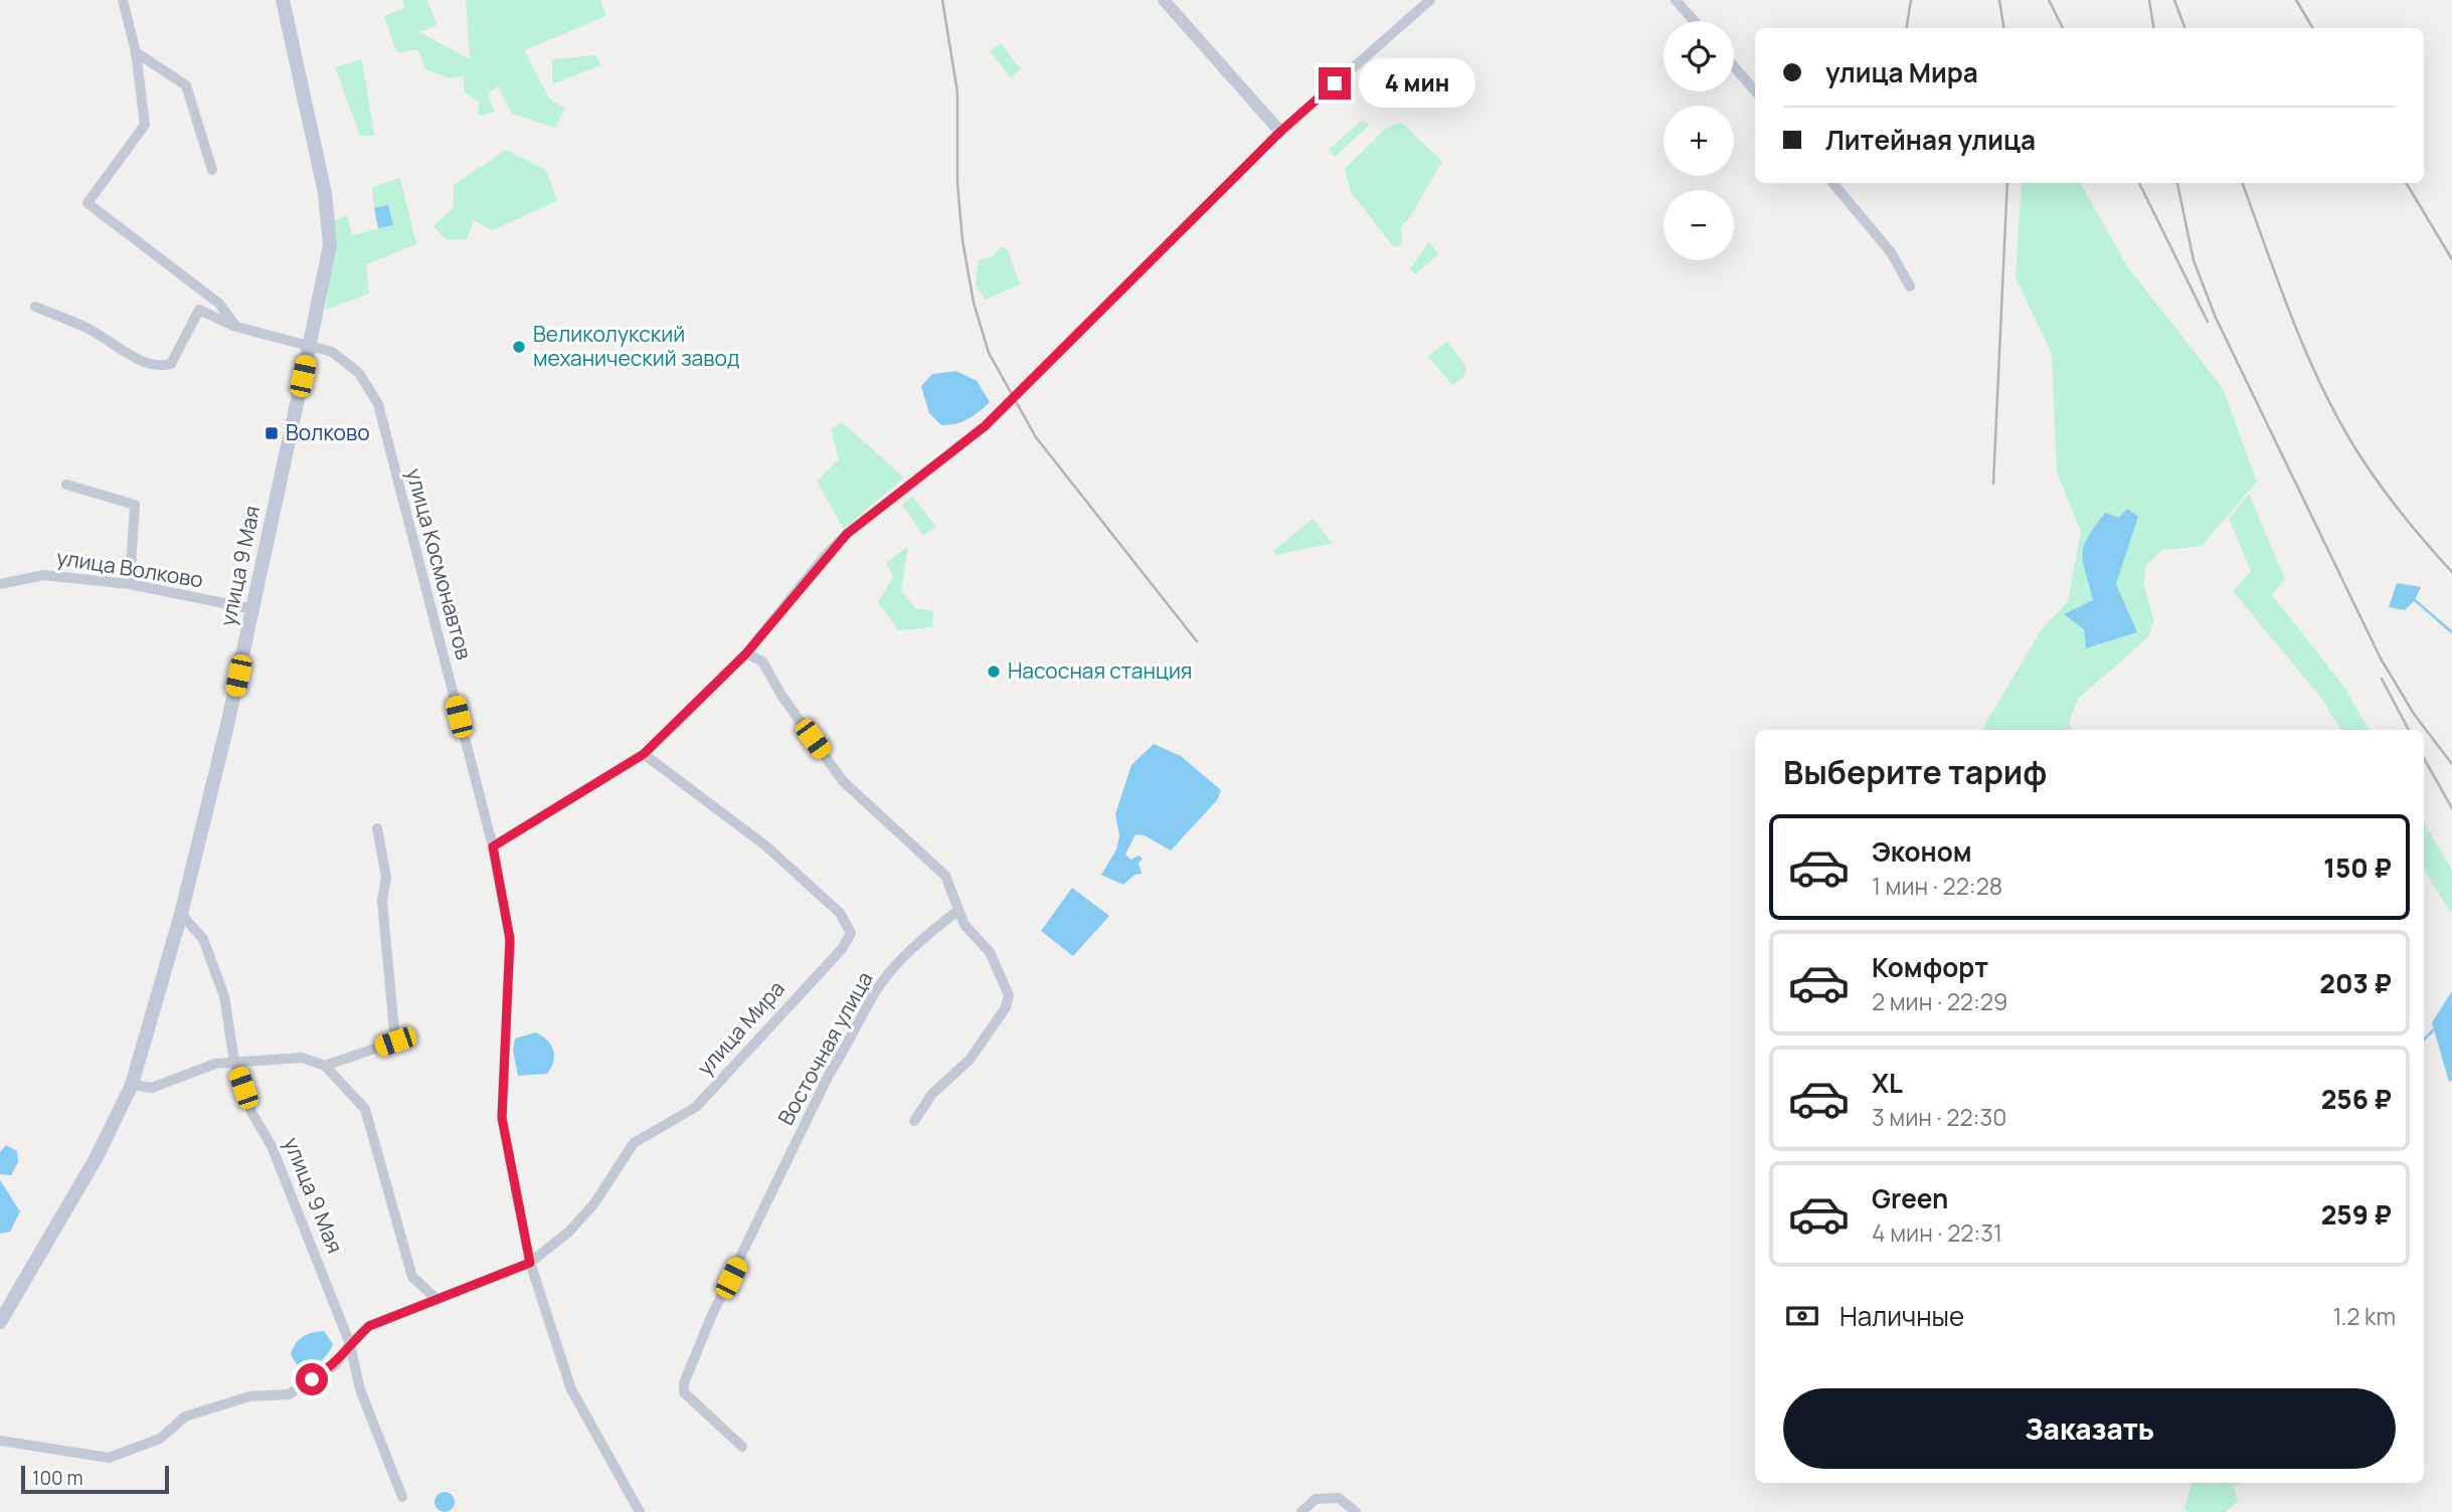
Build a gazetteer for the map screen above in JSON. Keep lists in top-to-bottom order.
{
  "streets": {
    "main road": ["улица 9 Мая"],
    "street": [
      "улица Космонавтов",
      "улица Волково",
      "улица Мира",
      "Восточная улица"
    ]
  },
  "crossings": [
    ["улица Космонавтов", "улица 9 Мая"],
    ["улица Космонавтов", "улица Мира"],
    ["улица 9 Мая", "улица Волково"],
    ["улица 9 Мая", "улица Мира"]
  ],
  "places": {
    "other": ["Великолукский механический завод", "Насосная станция"],
    "transit": ["Волково"]
  },
  "scale_bar": "100 m",
  "page": {
    "map_buttons": ["+", "−"],
    "banner": ["улица Мира", "Литейная улица"],
    "bubble": "4 мин",
    "heading": "Выберите тариф",
    "list": [
      {
        "name": "Эконом",
        "note": "1 мин · 22:28",
        "value": "150 ₽"
      },
      {
        "name": "Комфорт",
        "note": "2 мин · 22:29",
        "value": "203 ₽"
      },
      {
        "name": "XL",
        "note": "3 мин · 22:30",
        "value": "256 ₽"
      },
      {
        "name": "Green",
        "note": "4 мин · 22:31",
        "value": "259 ₽"
      }
    ],
    "pay": ["Наличные", "1.2 km"],
    "buttons": "Заказать",
    "scale": "100 m"
  }
}
